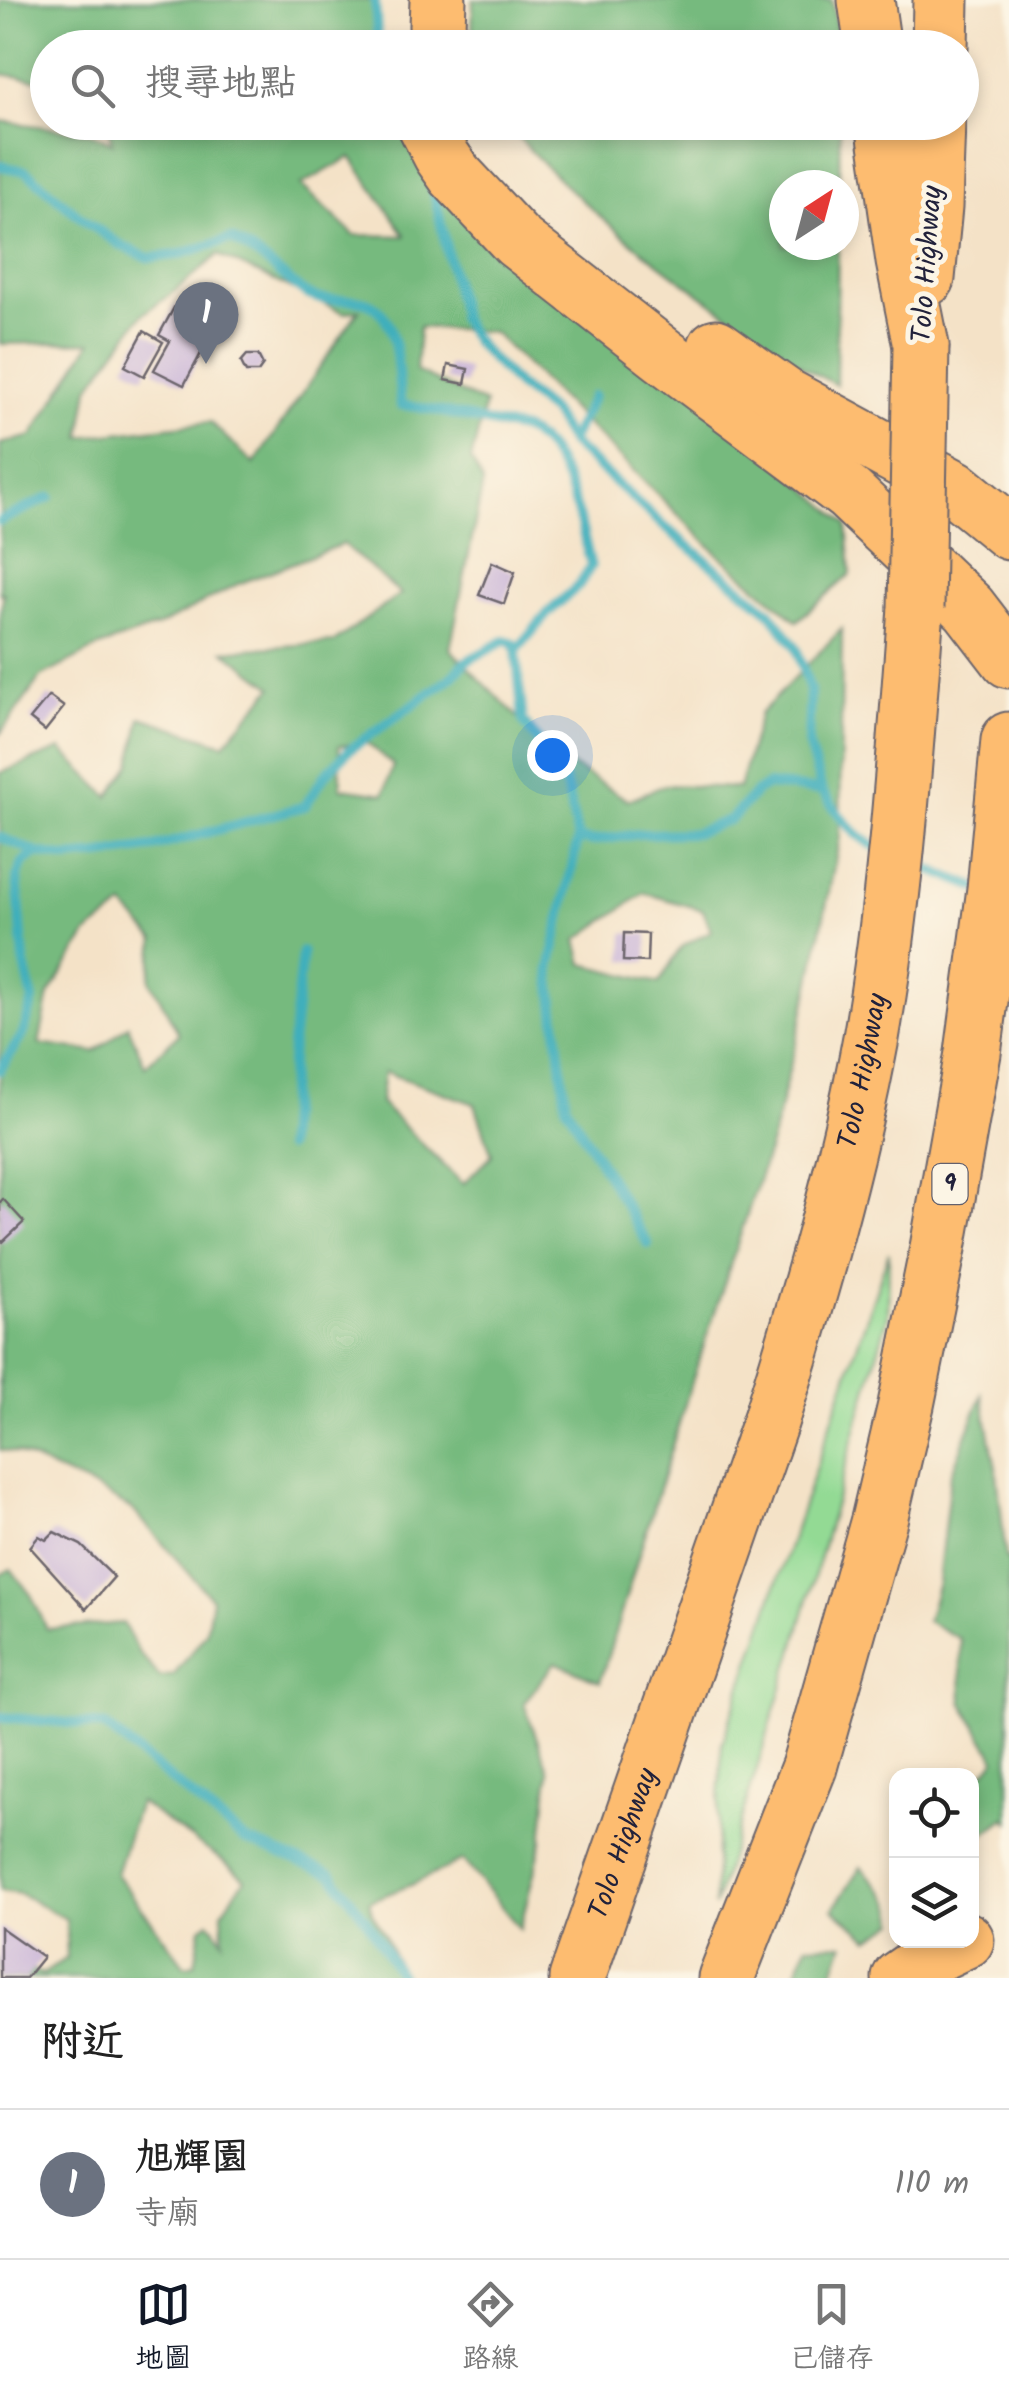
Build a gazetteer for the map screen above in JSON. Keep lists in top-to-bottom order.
{
  "streets": {
    "highway": ["Tolo Highway", "9"]
  },
  "north": "top right",
  "page": {
    "search": "搜尋地點",
    "pins": "1",
    "heading": "附近",
    "list": [
      {
        "mark": "1",
        "name": "旭輝園",
        "note": "寺廟",
        "value": "110 m"
      }
    ],
    "nav": ["地圖", "路線", "已儲存"]
  }
}
